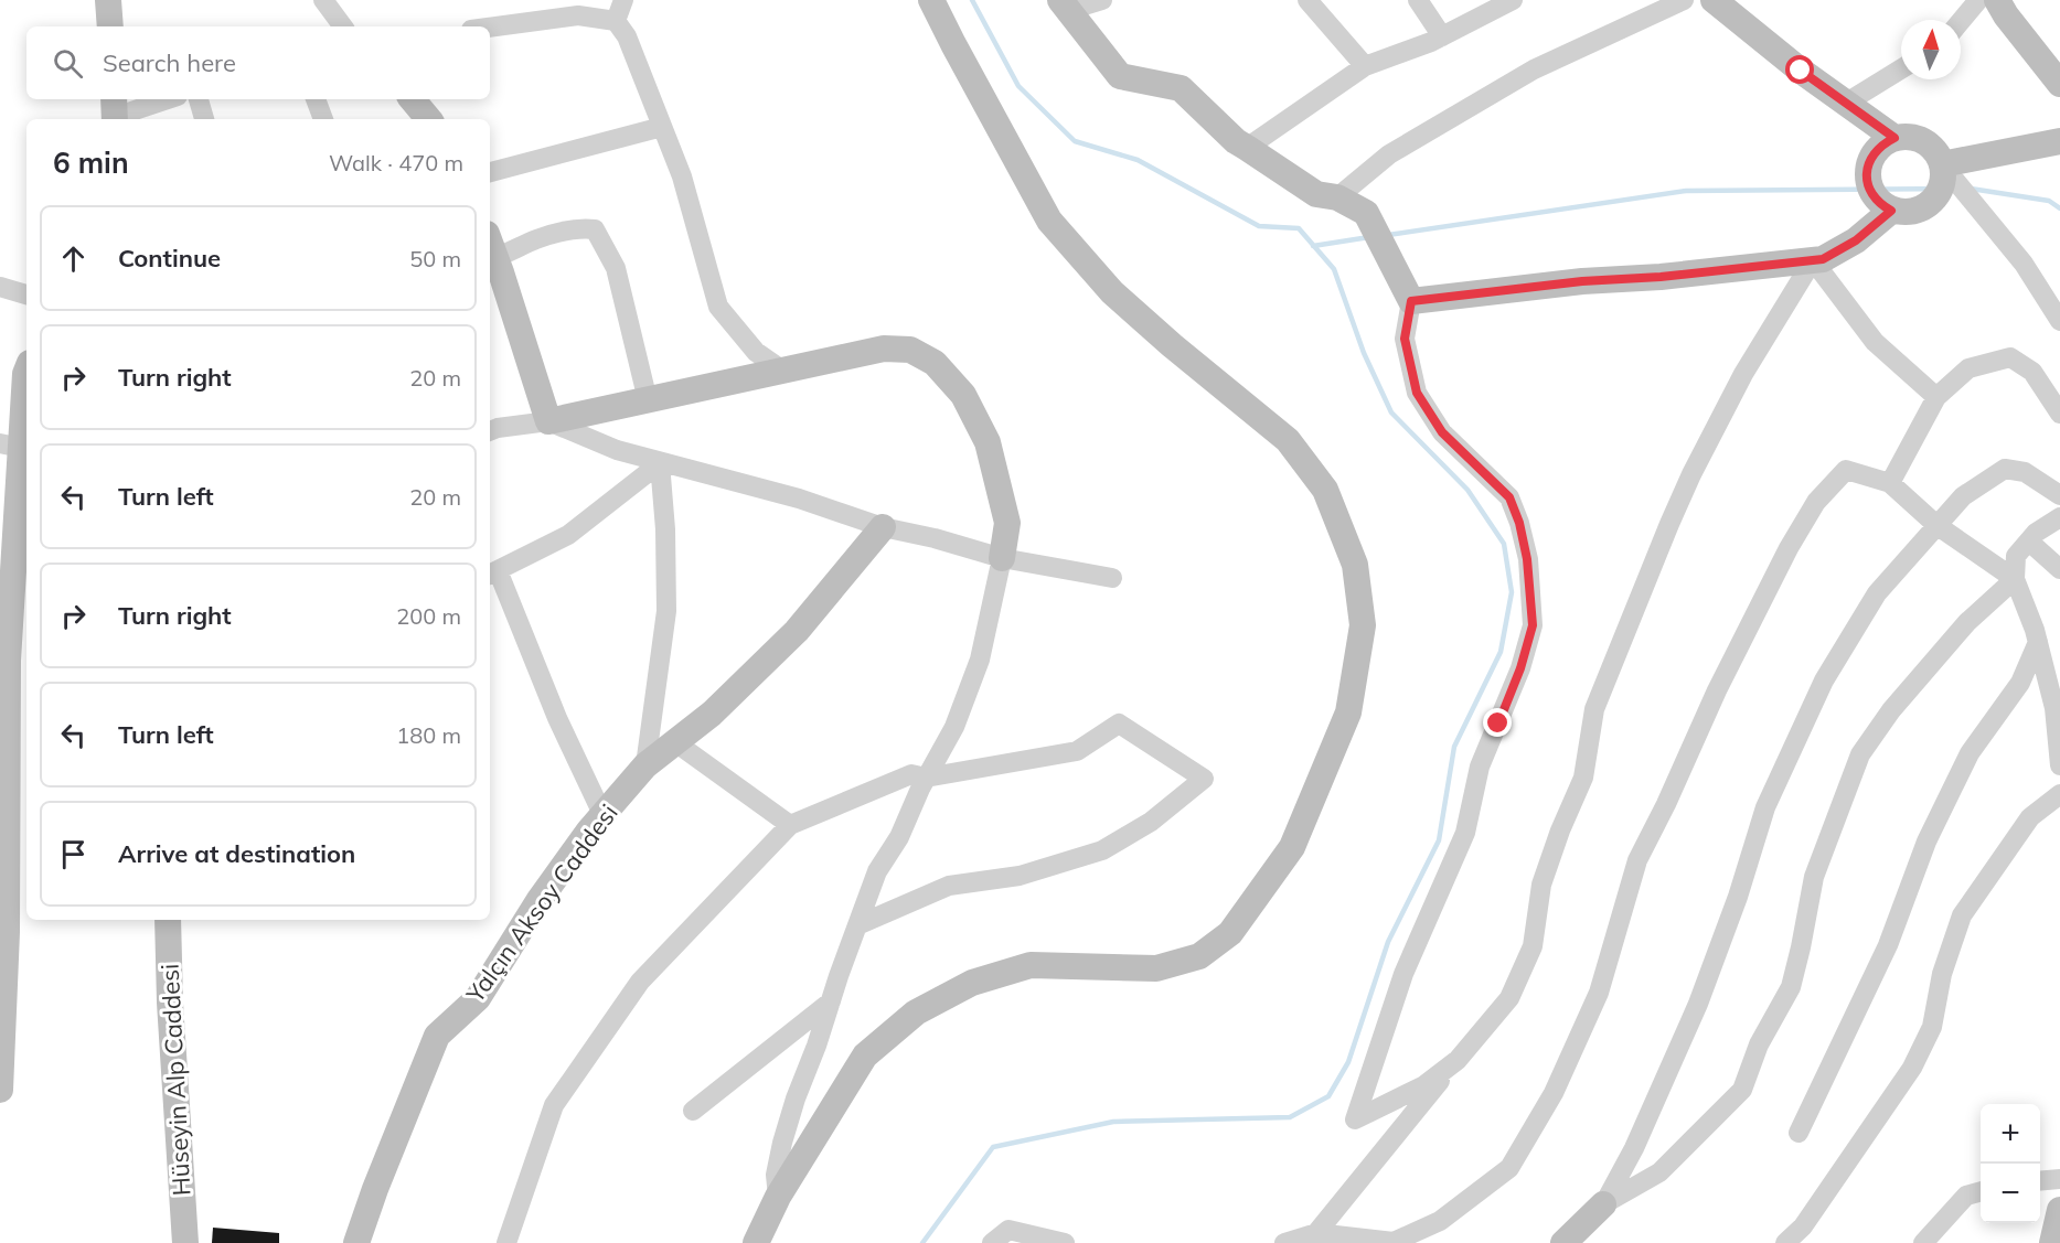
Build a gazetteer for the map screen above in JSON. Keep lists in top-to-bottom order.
{
  "streets": {
    "street": ["Yalçın Aksoy Caddesi", "Hüseyin Alp Caddesi"]
  },
  "north": "top",
  "page": {
    "search": "Search here",
    "heading": ["6 min", "Walk · 470 m"],
    "list": [
      ["Continue", "50 m"],
      ["Turn right", "20 m"],
      ["Turn left", "20 m"],
      ["Turn right", "200 m"],
      ["Turn left", "180 m"],
      "Arrive at destination"
    ],
    "map_buttons": ["+", "−"]
  }
}
